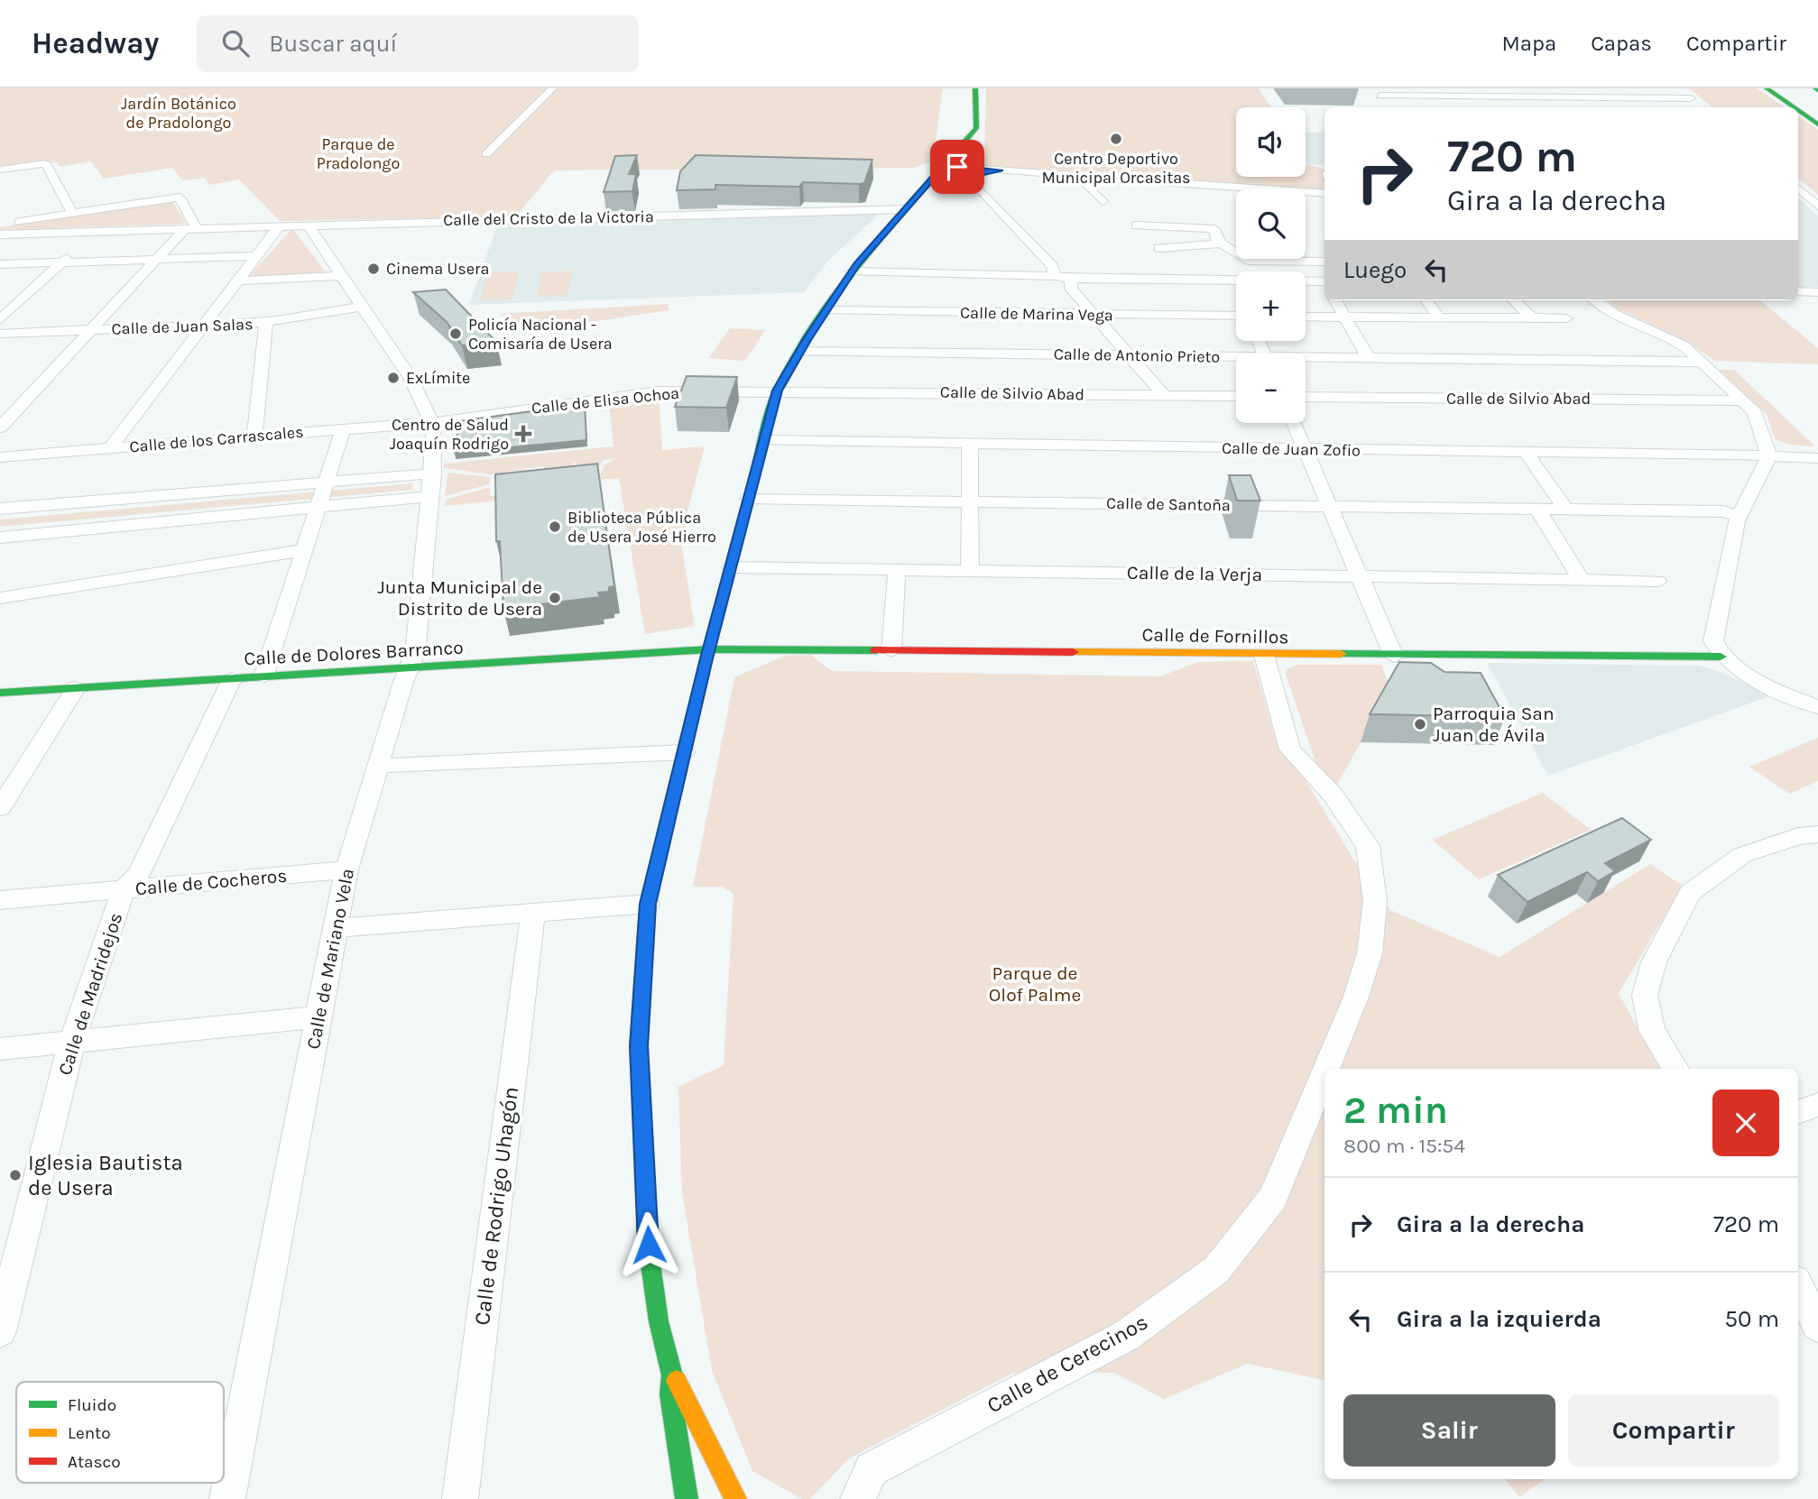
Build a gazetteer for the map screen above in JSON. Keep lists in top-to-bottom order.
{
  "streets": {
    "main road": ["Calle de Fornillos", "Calle de Dolores Barranco"],
    "street": [
      "Calle del Cristo de la Victoria",
      "Calle de Marina Vega",
      "Calle de Juan Salas",
      "Calle de Antonio Prieto",
      "Calle de Silvio Abad",
      "Calle de Elisa Ochoa",
      "Calle de los Carrascales",
      "Calle de Juan Zofio",
      "Calle de Santoña",
      "Calle de la Verja",
      "Calle de Cocheros",
      "Calle de Mariano Vela",
      "Calle de Madridejos",
      "Calle de Rodrigo Uhagón",
      "Calle de Cerecinos"
    ]
  },
  "crossings": [
    ["Calle de Silvio Abad", "Calle de Elisa Ochoa"],
    ["Calle de Elisa Ochoa", "Calle de los Carrascales"],
    ["Calle de Elisa Ochoa", "Calle de Mariano Vela"],
    ["Calle de los Carrascales", "Calle de Mariano Vela"],
    ["Calle de Fornillos", "Calle de Dolores Barranco"],
    ["Calle de Fornillos", "Calle de Cerecinos"],
    ["Calle de Dolores Barranco", "Calle de Mariano Vela"],
    ["Calle de Dolores Barranco", "Calle de Madridejos"],
    ["Calle de Cocheros", "Calle de Mariano Vela"],
    ["Calle de Cocheros", "Calle de Madridejos"]
  ],
  "parks": ["Jardín Botánico de Pradolongo", "Parque de Pradolongo", "Parque de Olof Palme"],
  "places": {
    "other": [
      "Centro Deportivo Municipal Orcasitas",
      "Cinema Usera",
      "Policía Nacional - Comisaría de Usera",
      "ExLímite",
      "Biblioteca Pública de Usera José Hierro",
      "Junta Municipal de Distrito de Usera",
      "Parroquia San Juan de Ávila",
      "Iglesia Bautista de Usera"
    ],
    "health": ["Centro de Salud Joaquín Rodrigo"]
  },
  "legend": ["Fluido", "Lento", "Atasco"],
  "page": {
    "header": "Headway",
    "search": "Buscar aquí",
    "nav": ["Mapa", "Capas", "Compartir"],
    "map_buttons": ["+", "−"],
    "turn": ["720 m", "Gira a la derecha"],
    "then": "Luego",
    "heading": ["2 min", "800 m · 15:54"],
    "list": [
      {
        "name": "Gira a la derecha",
        "value": "720 m"
      },
      {
        "name": "Gira a la izquierda",
        "value": "50 m"
      }
    ],
    "buttons": ["Salir", "Compartir"]
  }
}
